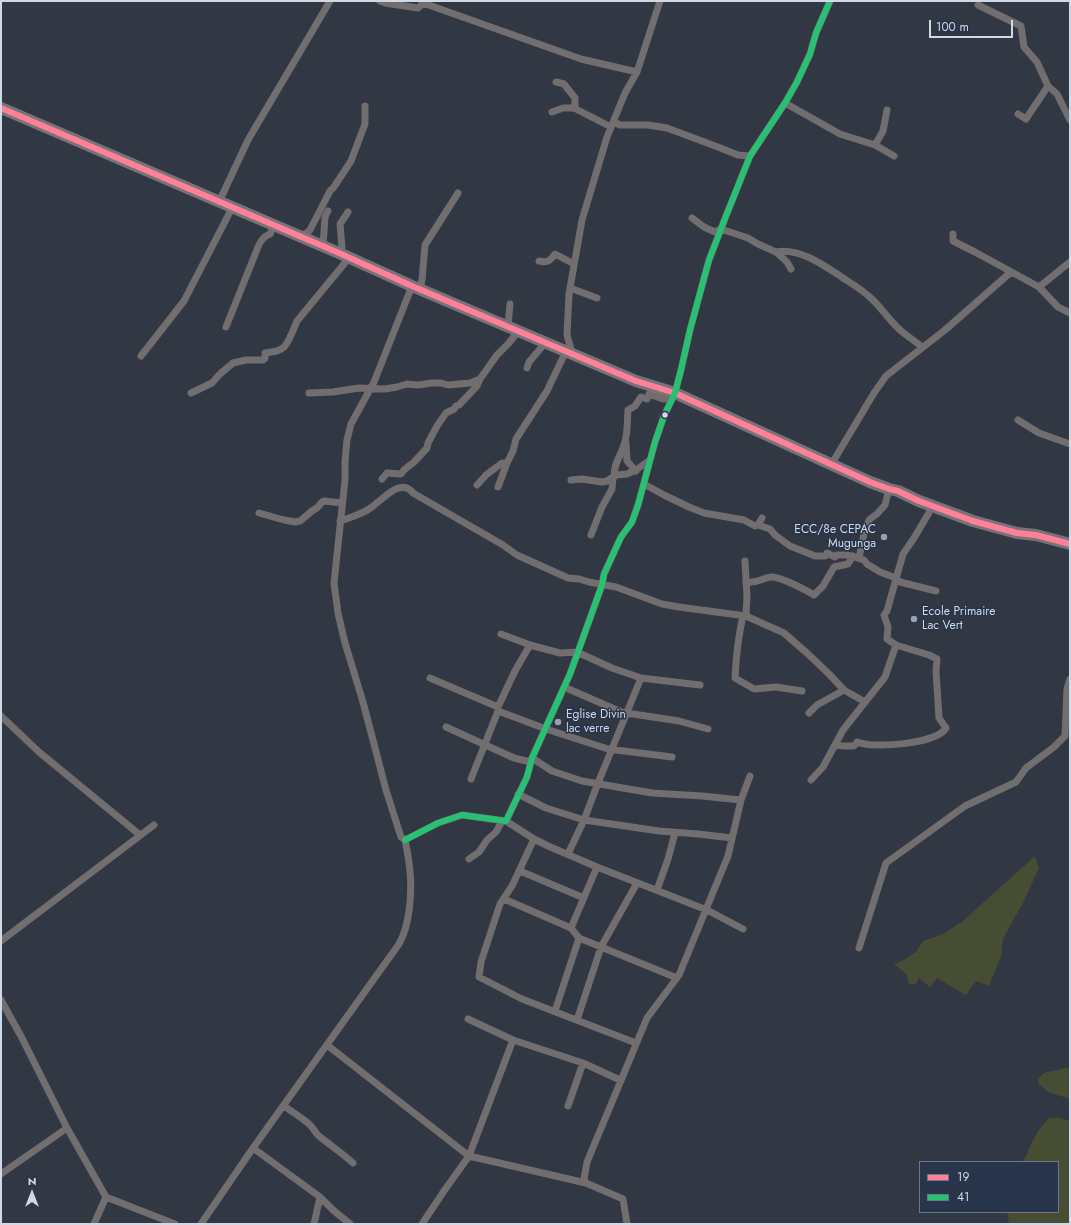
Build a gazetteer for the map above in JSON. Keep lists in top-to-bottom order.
{
  "places": ["ECC/8e CEPAC Mugunga", "Ecole Primaire Lac Vert", "Eglise Divin lac verre"],
  "lines": ["transit line 41", "transit line 19"],
  "legend": ["19", "41"],
  "scale_bar": "100 m",
  "north": "top"
}
